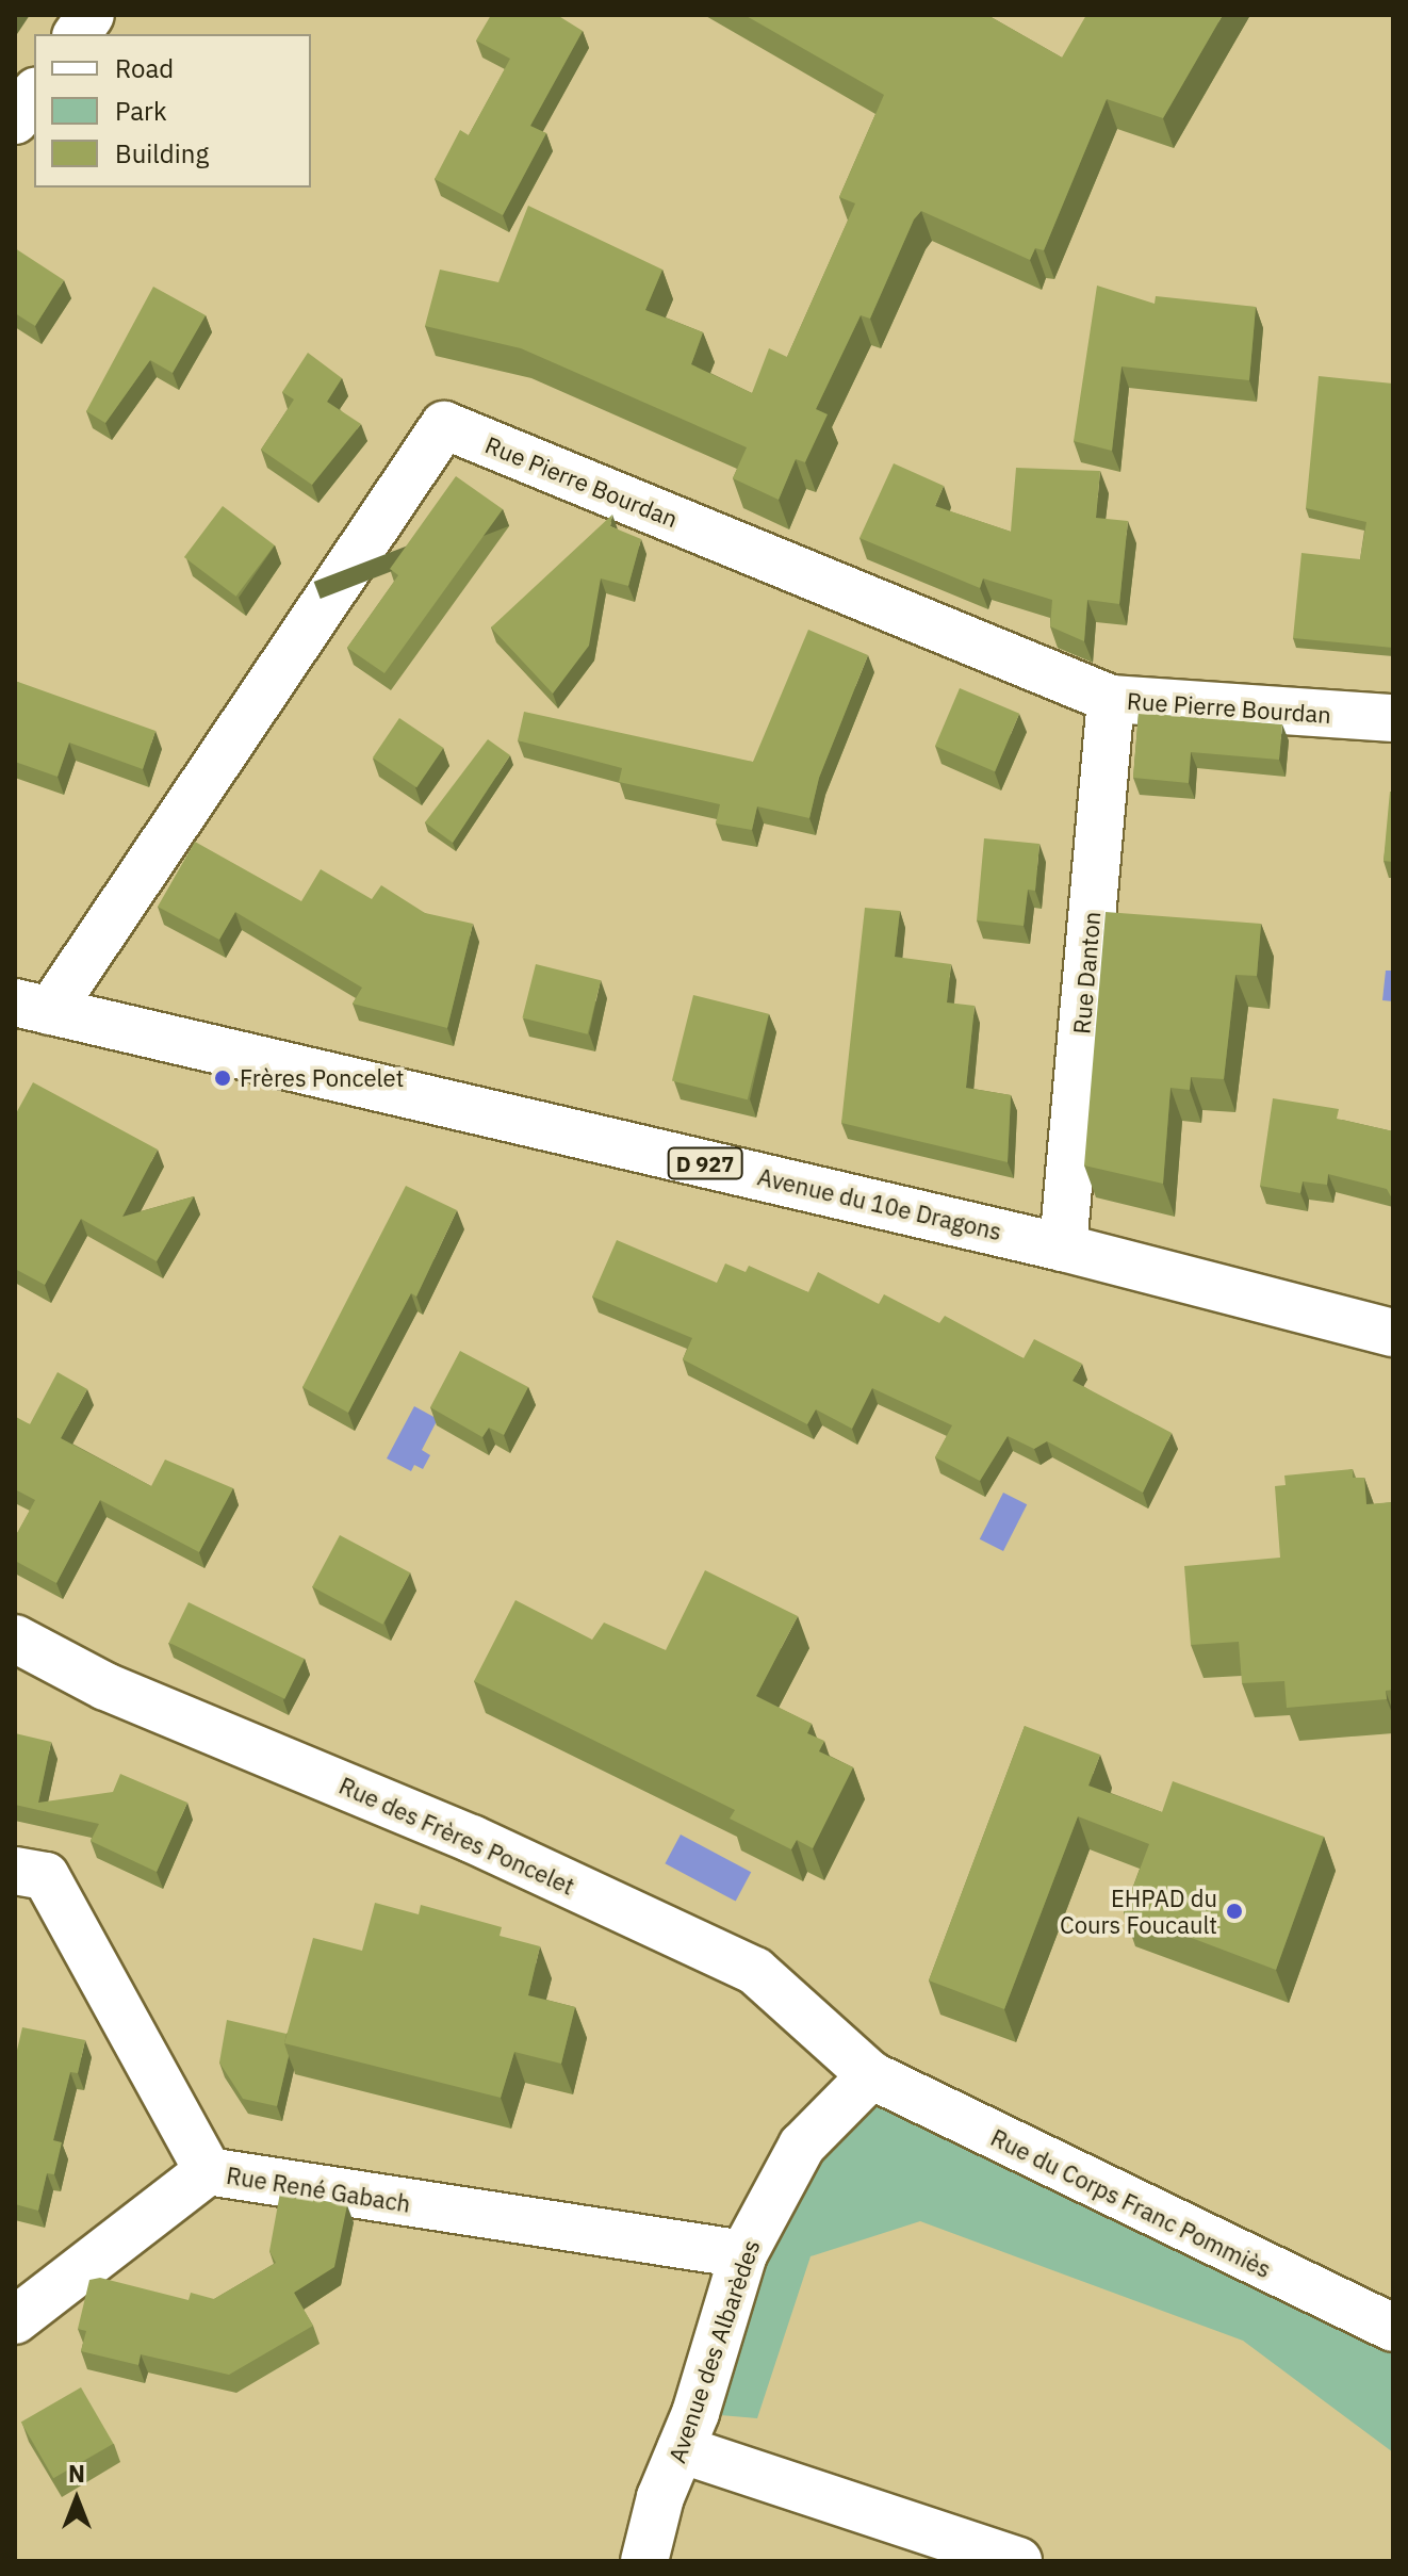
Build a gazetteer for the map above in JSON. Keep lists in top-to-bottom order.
{
  "streets": {
    "street": [
      "Rue Pierre Bourdan",
      "Rue Danton",
      "D 927",
      "Avenue du 10e Dragons",
      "Rue des Frères Poncelet",
      "Rue René Gabach",
      "Rue du Corps Franc Pommiès",
      "Avenue des Albarèdes"
    ]
  },
  "crossings": [
    ["Rue Pierre Bourdan", "Rue Danton"],
    ["Rue Pierre Bourdan", "Avenue du 10e Dragons"],
    ["Rue Danton", "Avenue du 10e Dragons"],
    ["Rue des Frères Poncelet", "Rue du Corps Franc Pommiès"],
    ["Rue des Frères Poncelet", "Avenue des Albarèdes"],
    ["Rue René Gabach", "Avenue des Albarèdes"],
    ["Rue du Corps Franc Pommiès", "Avenue des Albarèdes"]
  ],
  "places": ["Frères Poncelet", "EHPAD du Cours Foucault"],
  "legend": ["Road", "Park", "Building"],
  "north": "top"
}
